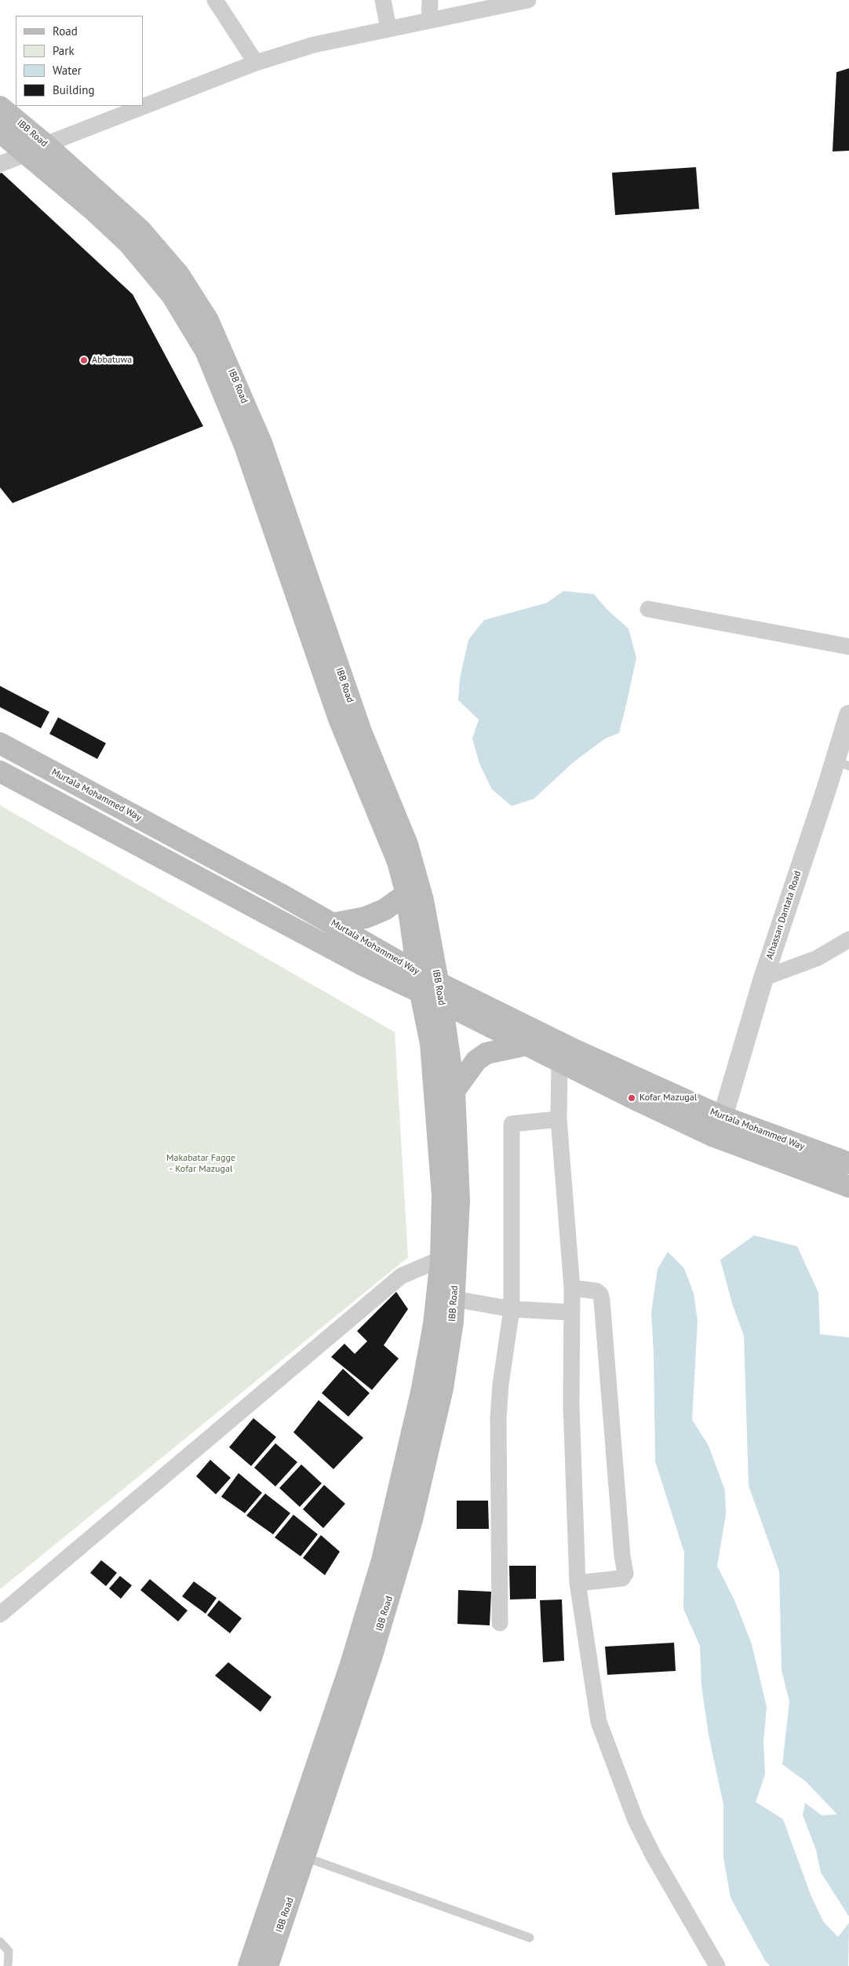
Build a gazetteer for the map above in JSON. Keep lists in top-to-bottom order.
{
  "streets": {
    "main road": ["IBB Road", "Murtala Mohammed Way"],
    "street": ["Alhassan Dantata Road"]
  },
  "crossings": [
    ["IBB Road", "Murtala Mohammed Way"],
    ["Murtala Mohammed Way", "Alhassan Dantata Road"]
  ],
  "parks": ["Makabatar Fagge - Kofar Mazugal"],
  "places": ["Abbatuwa", "Kofar Mazugal"],
  "legend": [
    "Road",
    "Park",
    "Water",
    "Building"
  ]
}
